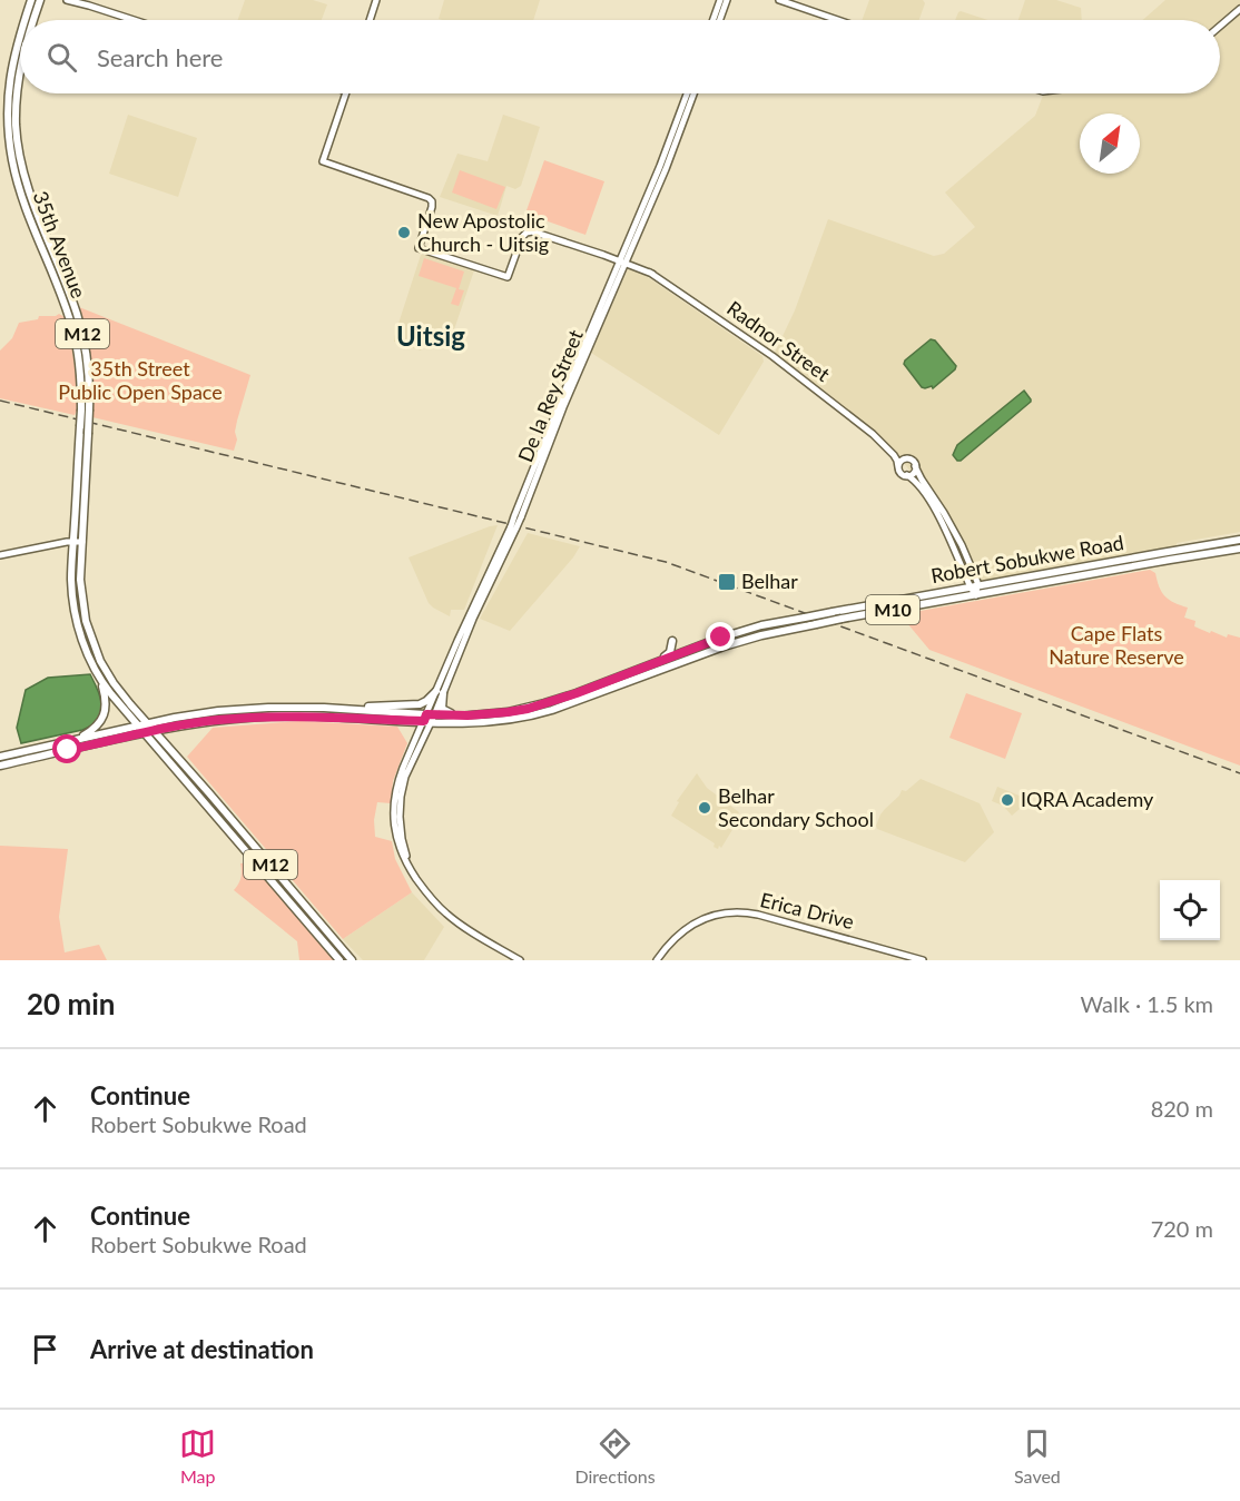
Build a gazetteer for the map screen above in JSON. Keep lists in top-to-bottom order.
{
  "streets": {
    "main road": [
      "35th Avenue",
      "M12",
      "Robert Sobukwe Road",
      "M10"
    ],
    "street": ["Radnor Street", "De la Rey Street", "Erica Drive"]
  },
  "crossings": [
    ["35th Avenue", "M12"],
    ["35th Avenue", "Robert Sobukwe Road"],
    ["M12", "Robert Sobukwe Road"],
    ["Radnor Street", "De la Rey Street"],
    ["De la Rey Street", "Robert Sobukwe Road"]
  ],
  "districts": ["Uitsig"],
  "parks": ["35th Street Public Open Space", "Cape Flats Nature Reserve"],
  "places": {
    "other": ["New Apostolic Church - Uitsig", "IQRA Academy", "Belhar Secondary School"],
    "transit": ["Belhar"]
  },
  "north": "top right",
  "page": {
    "search": "Search here",
    "heading": ["20 min", "Walk · 1.5 km"],
    "list": [
      ["Continue", "Robert Sobukwe Road", "820 m"],
      ["Continue", "Robert Sobukwe Road", "720 m"],
      "Arrive at destination"
    ],
    "nav": ["Map", "Directions", "Saved"]
  }
}
